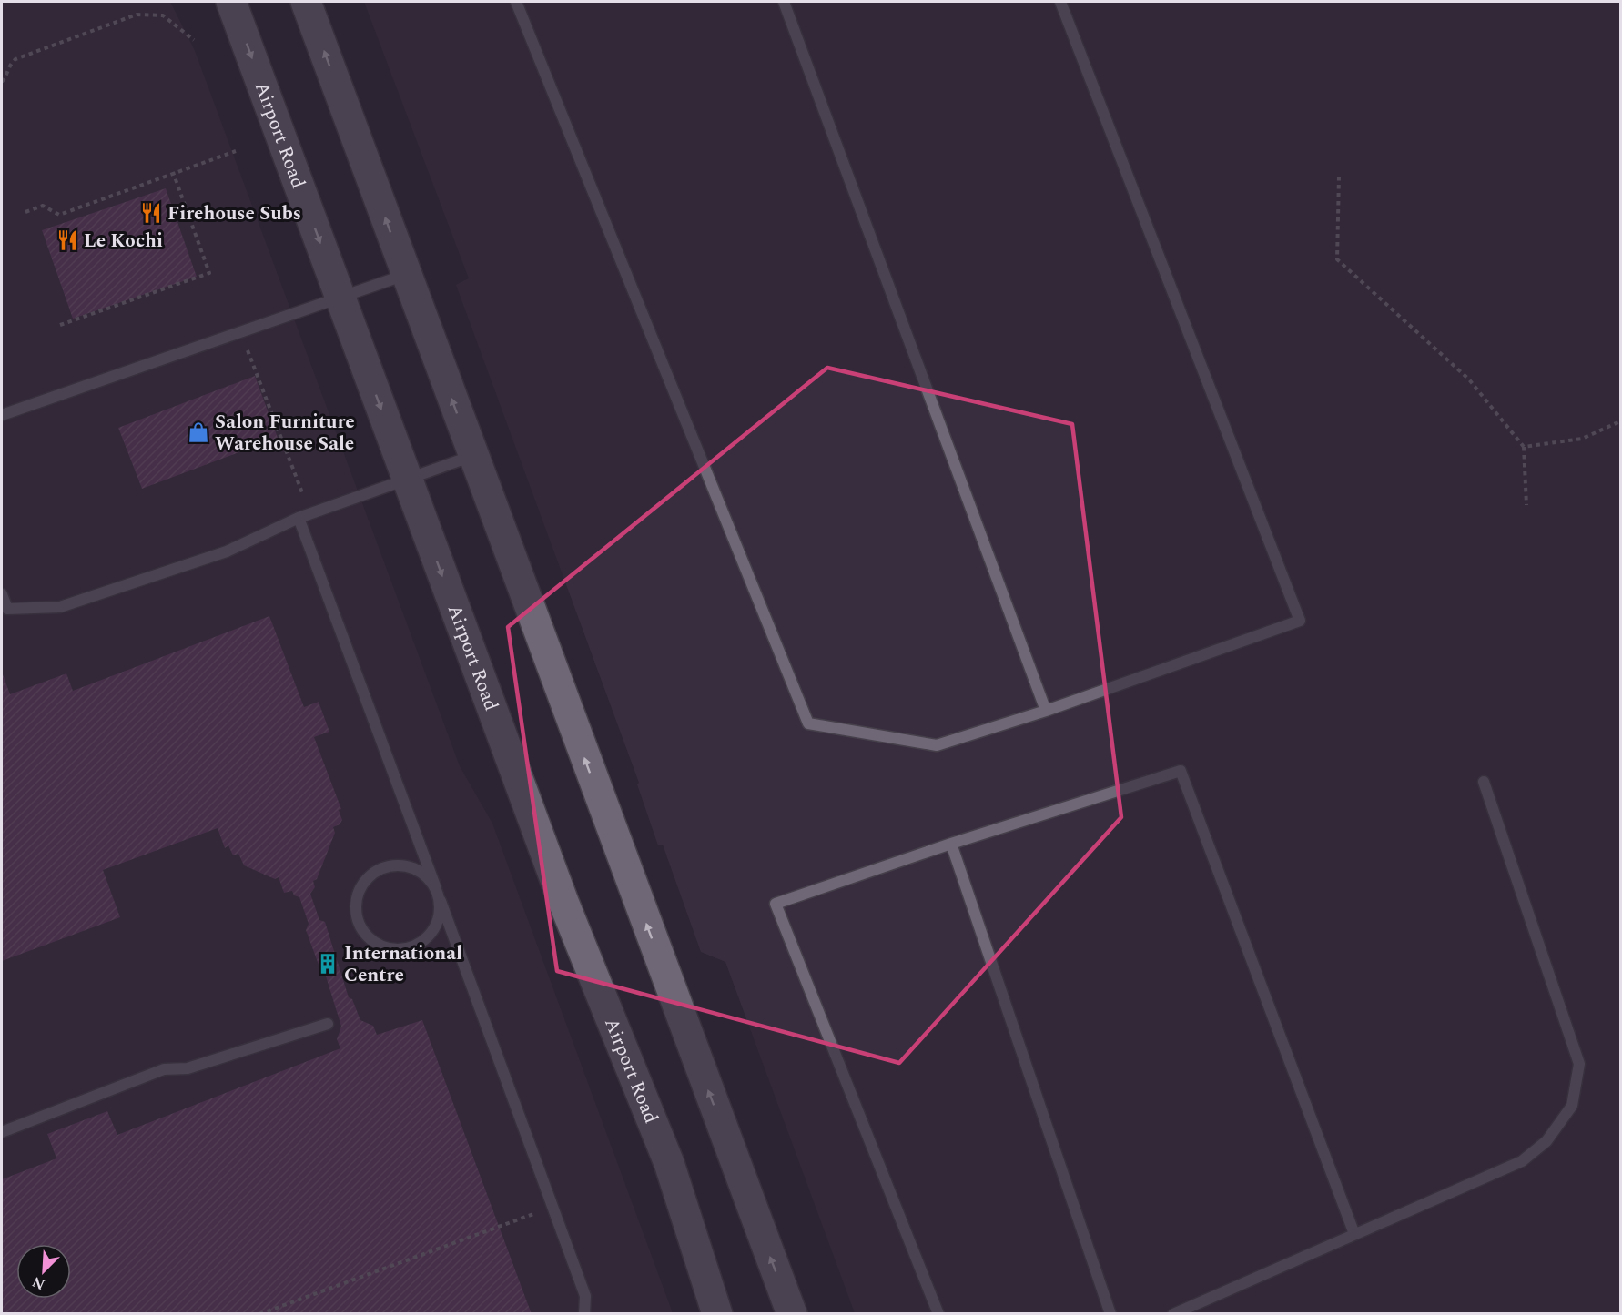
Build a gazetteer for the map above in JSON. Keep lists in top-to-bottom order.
{
  "streets": {
    "main road": ["Airport Road"]
  },
  "places": {
    "restaurant": ["Firehouse Subs", "Le Kochi"],
    "shop": ["Salon Furniture Warehouse Sale"],
    "building": ["International Centre"]
  },
  "north": "bottom left"
}
